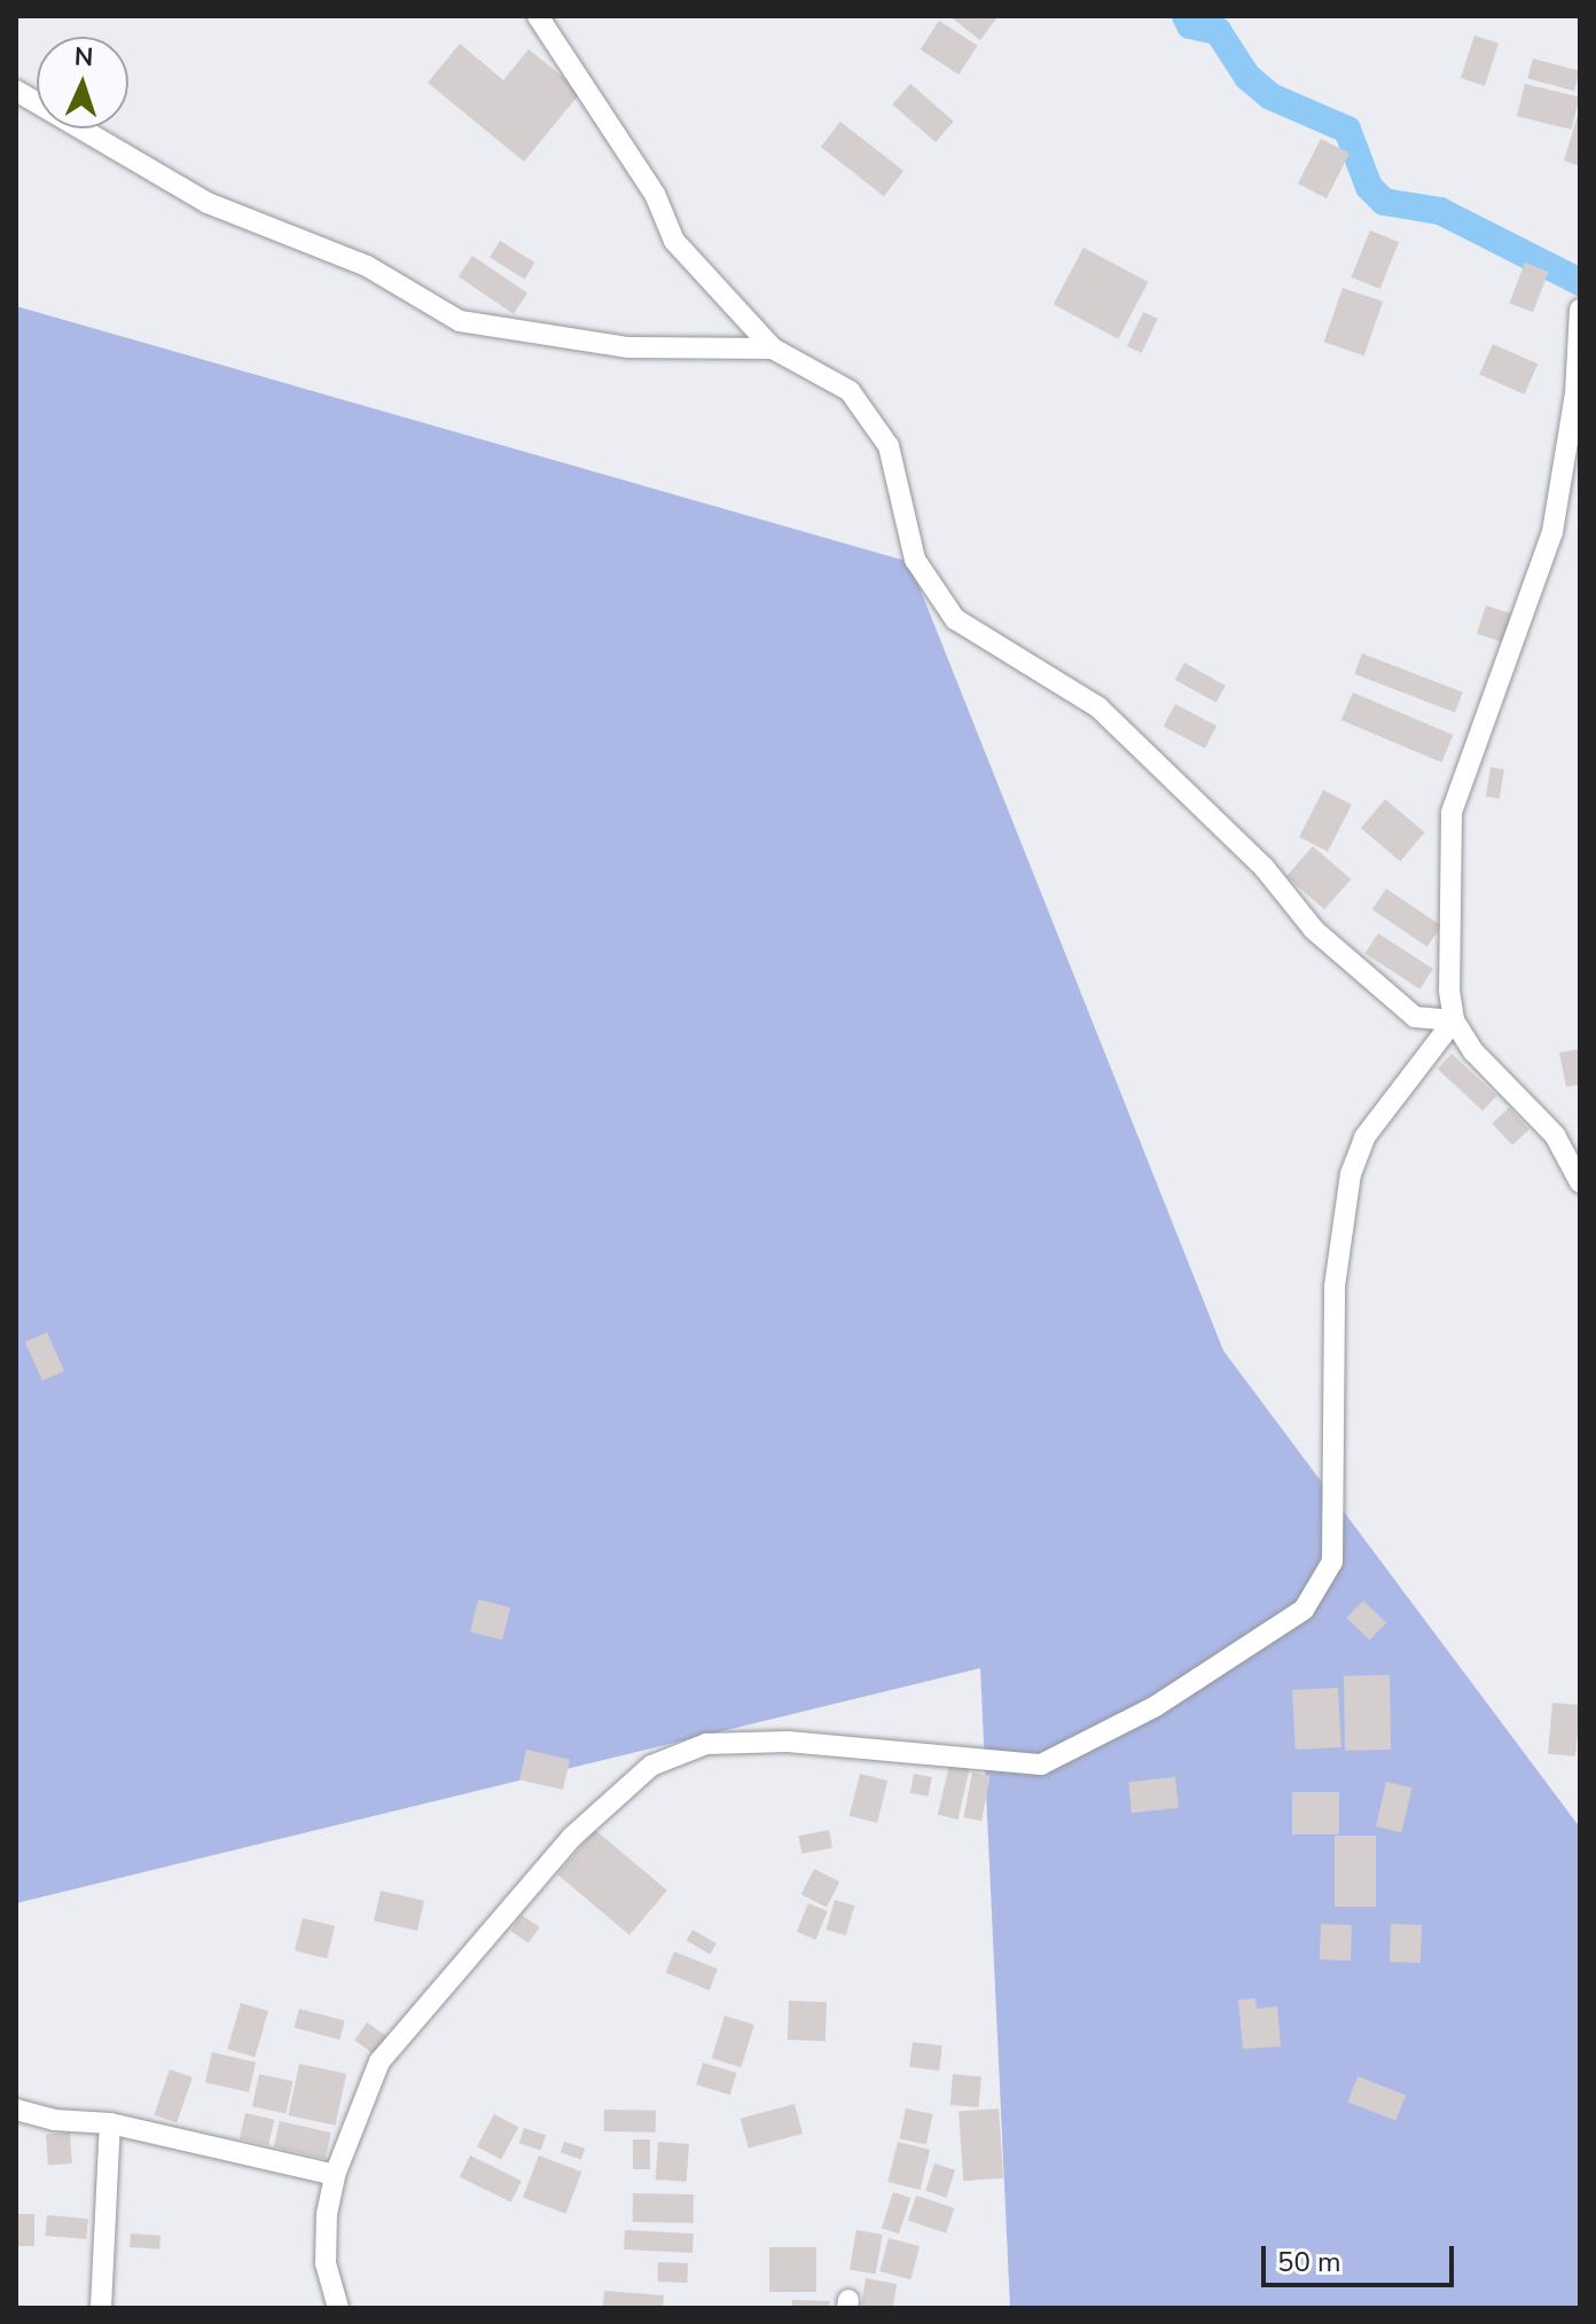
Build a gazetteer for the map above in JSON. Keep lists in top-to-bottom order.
{
  "scale_bar": "50 m",
  "north": "top"
}
